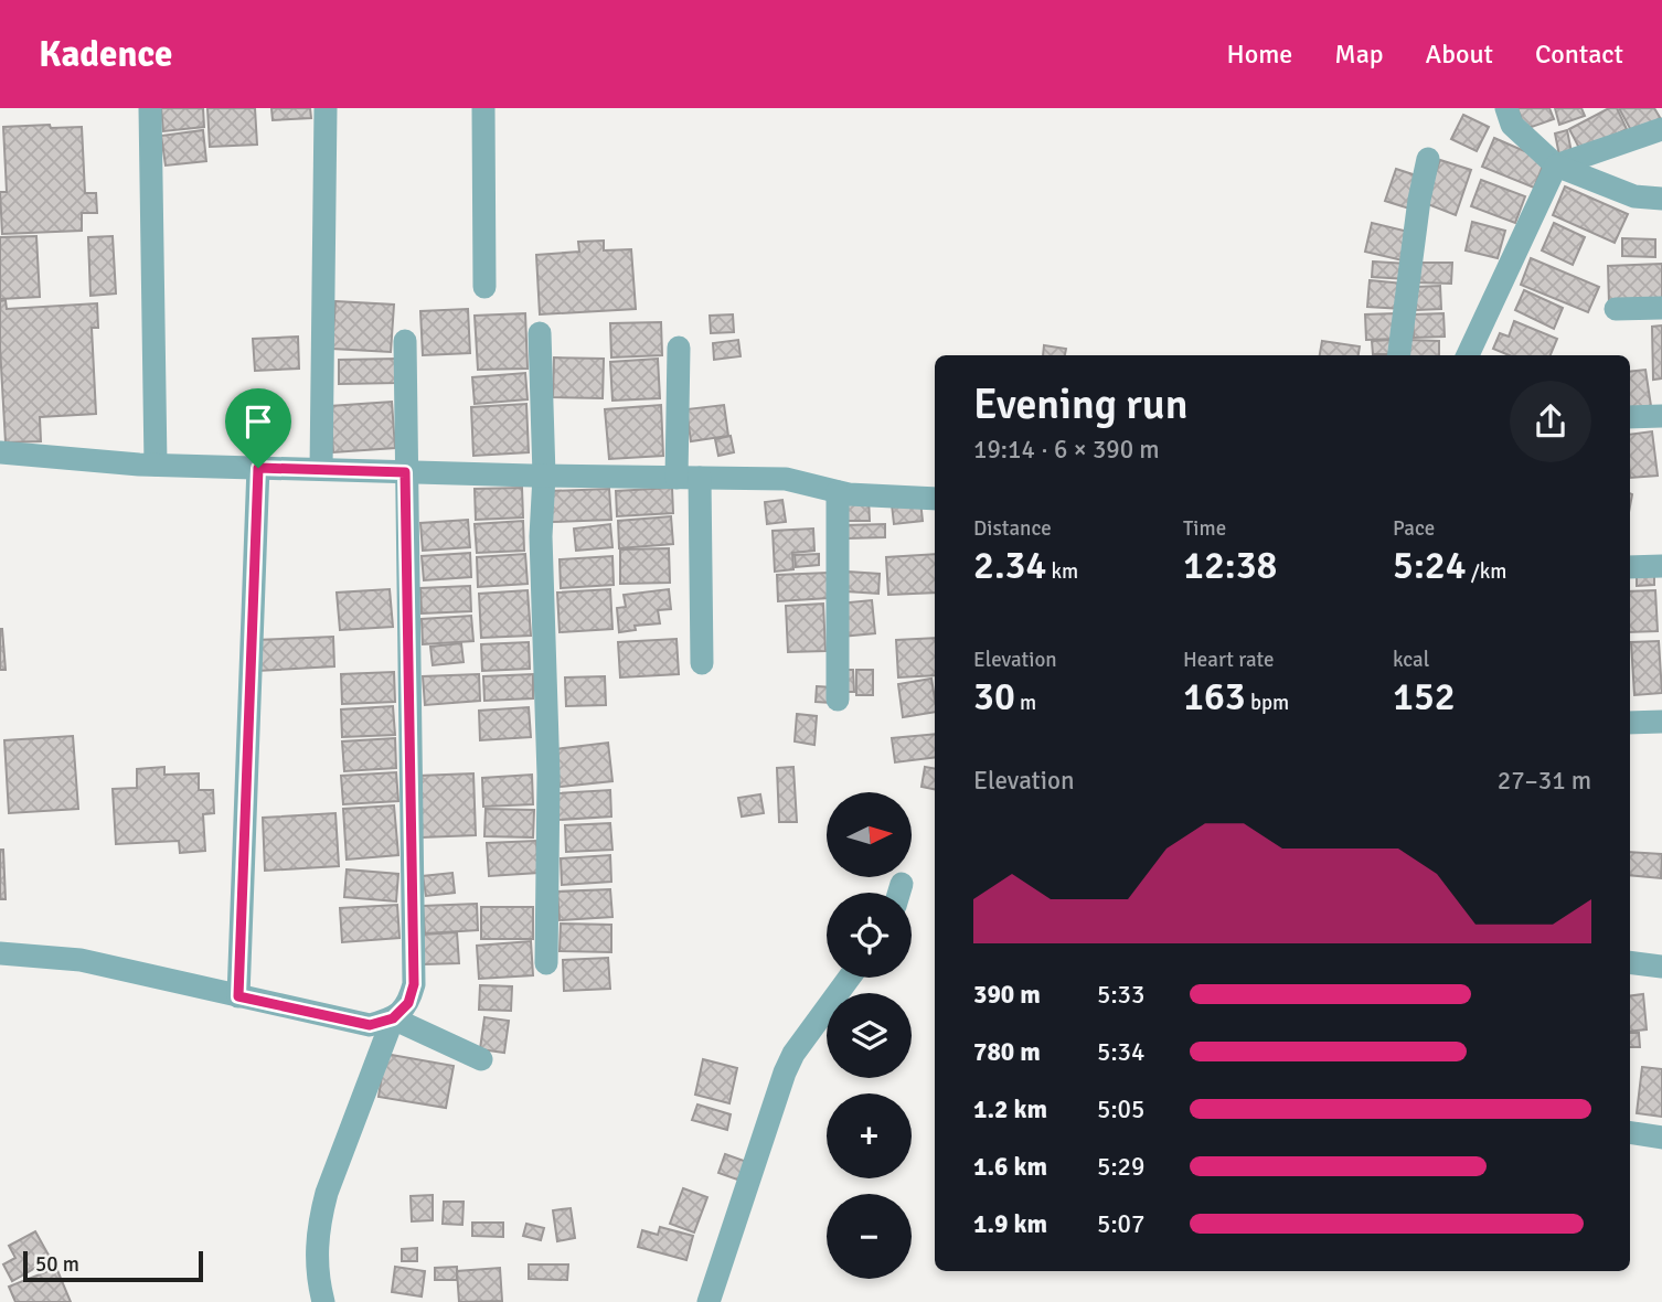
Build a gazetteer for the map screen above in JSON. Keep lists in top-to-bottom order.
{
  "scale_bar": "50 m",
  "north": "right",
  "page": {
    "header": "Kadence",
    "nav": [
      "Home",
      "Map",
      "About",
      "Contact"
    ],
    "heading": ["Evening run", "19:14 · 6 × 390 m"],
    "stats": [
      ["Distance", "2.34 km"],
      ["Time", "12:38"],
      ["Pace", "5:24 /km"],
      ["Elevation", "30 m"],
      ["Heart rate", "163 bpm"],
      ["kcal", "152"]
    ],
    "chart": ["Elevation", "27–31 m"],
    "map_buttons": ["+", "−"],
    "list": [
      {
        "name": "390 m",
        "note": "5:33"
      },
      {
        "name": "780 m",
        "note": "5:34"
      },
      {
        "name": "1.2 km",
        "note": "5:05"
      },
      {
        "name": "1.6 km",
        "note": "5:29"
      },
      {
        "name": "1.9 km",
        "note": "5:07"
      }
    ],
    "scale": "50 m"
  }
}
